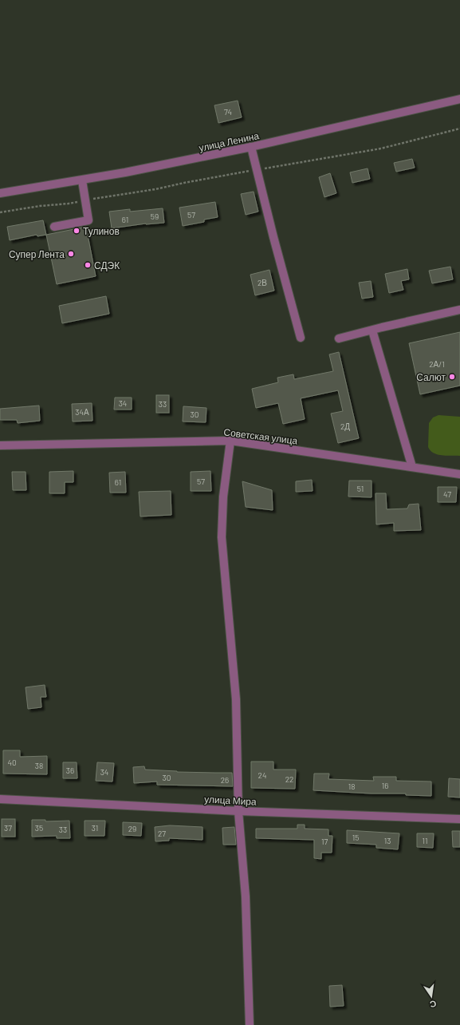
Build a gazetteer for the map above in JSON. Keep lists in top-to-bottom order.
{
  "streets": {
    "street": ["улица Ленина", "Советская улица", "улица Мира"]
  },
  "places": [
    "Тулинов",
    "Супер Лента",
    "СДЭК",
    "Салют"
  ],
  "house_numbers": [
    "74",
    "57",
    "59",
    "61",
    "2В",
    "2А/1",
    "34",
    "33",
    "34А",
    "30",
    "2Д",
    "57",
    "61",
    "51",
    "47",
    "40",
    "38",
    "36",
    "34",
    "24",
    "30",
    "22",
    "26",
    "16",
    "18",
    "37",
    "35",
    "31",
    "29",
    "33",
    "27",
    "15",
    "13",
    "11",
    "17"
  ],
  "north": "bottom"
}
